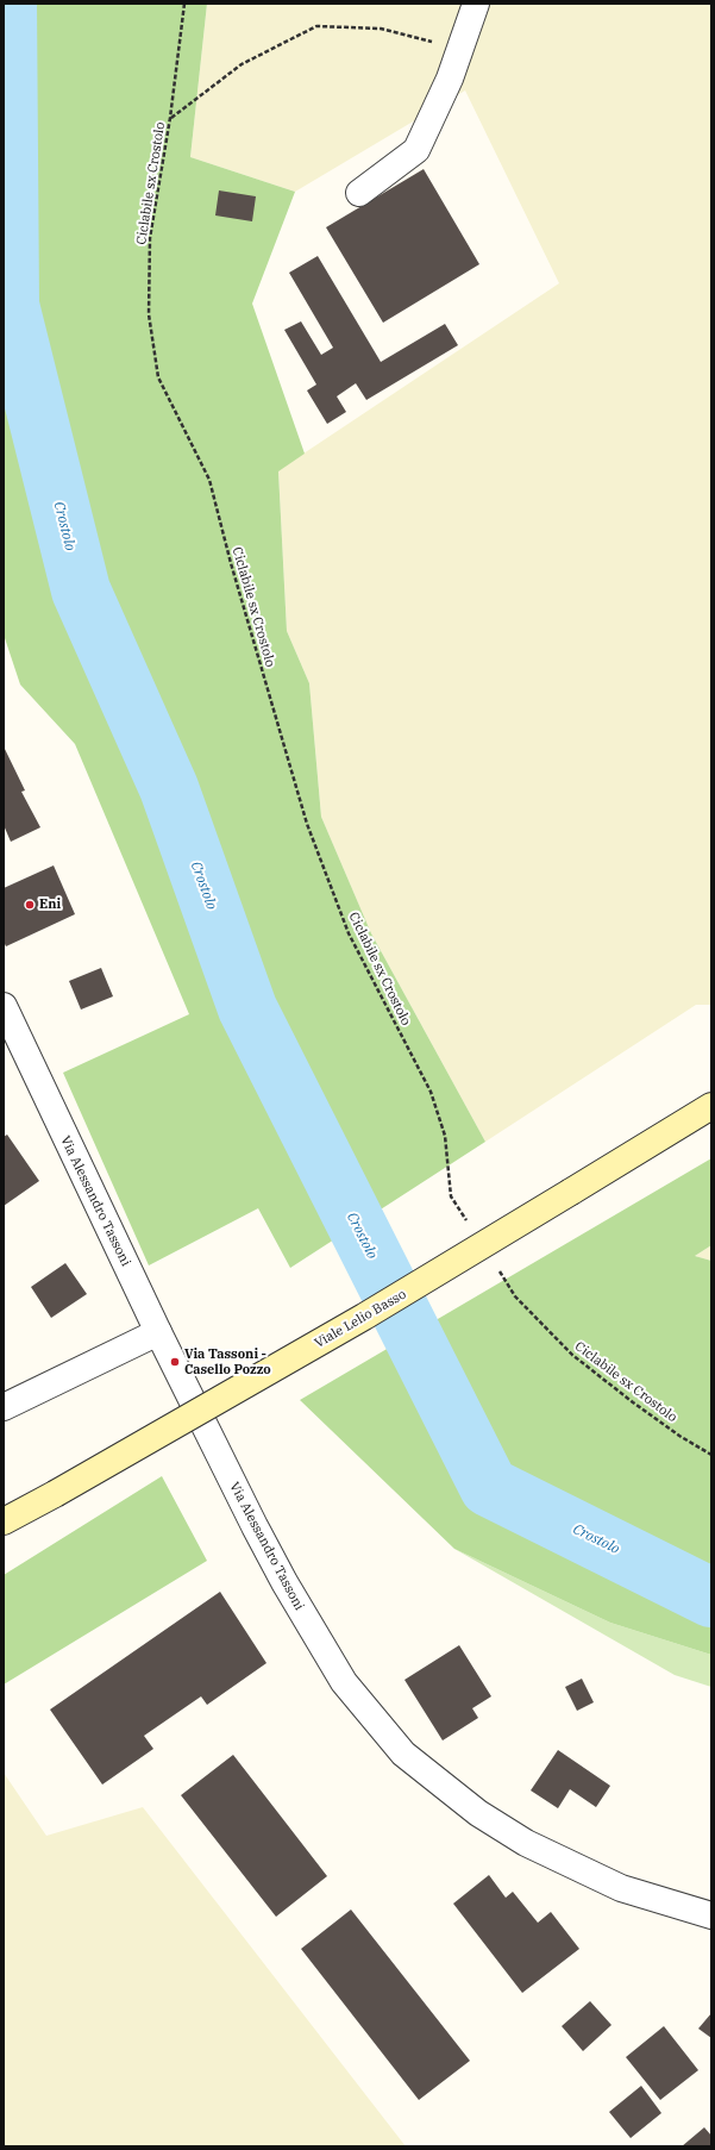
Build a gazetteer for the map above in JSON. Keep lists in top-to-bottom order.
{
  "streets": {
    "main road": ["Viale Lelio Basso"],
    "street": ["Via Alessandro Tassoni"],
    "path": ["Ciclabile sx Crostolo"]
  },
  "water": ["Crostolo"],
  "places": ["Eni", "Via Tassoni - Casello Pozzo"]
}
